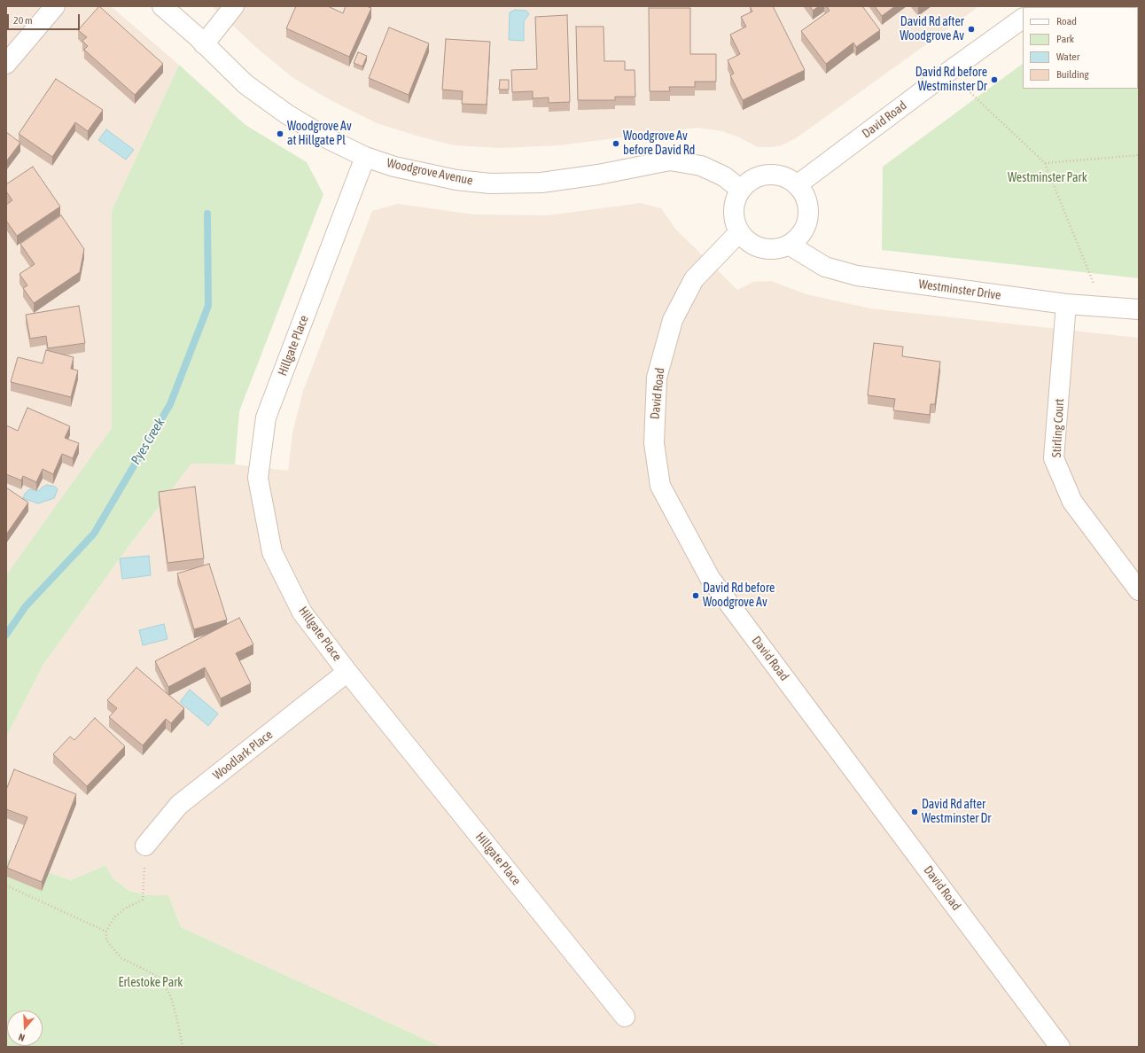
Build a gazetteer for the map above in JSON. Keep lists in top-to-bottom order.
{
  "streets": {
    "street": [
      "David Road",
      "Woodgrove Avenue",
      "Westminster Drive",
      "Hillgate Place",
      "Stirling Court",
      "Woodlark Place"
    ]
  },
  "crossings": [
    ["David Road", "Woodgrove Avenue"],
    ["David Road", "Westminster Drive"],
    ["Woodgrove Avenue", "Westminster Drive"],
    ["Woodgrove Avenue", "Hillgate Place"],
    ["Westminster Drive", "Stirling Court"],
    ["Hillgate Place", "Woodlark Place"]
  ],
  "water": ["Pyes Creek"],
  "parks": ["Westminster Park", "Erlestoke Park"],
  "places": [
    "David Rd after Woodgrove Av",
    "David Rd before Westminster Dr",
    "Woodgrove Av at Hillgate Pl",
    "Woodgrove Av before David Rd",
    "David Rd before Woodgrove Av",
    "David Rd after Westminster Dr"
  ],
  "legend": [
    "Road",
    "Park",
    "Water",
    "Building"
  ],
  "scale_bar": "20 m",
  "north": "bottom"
}
